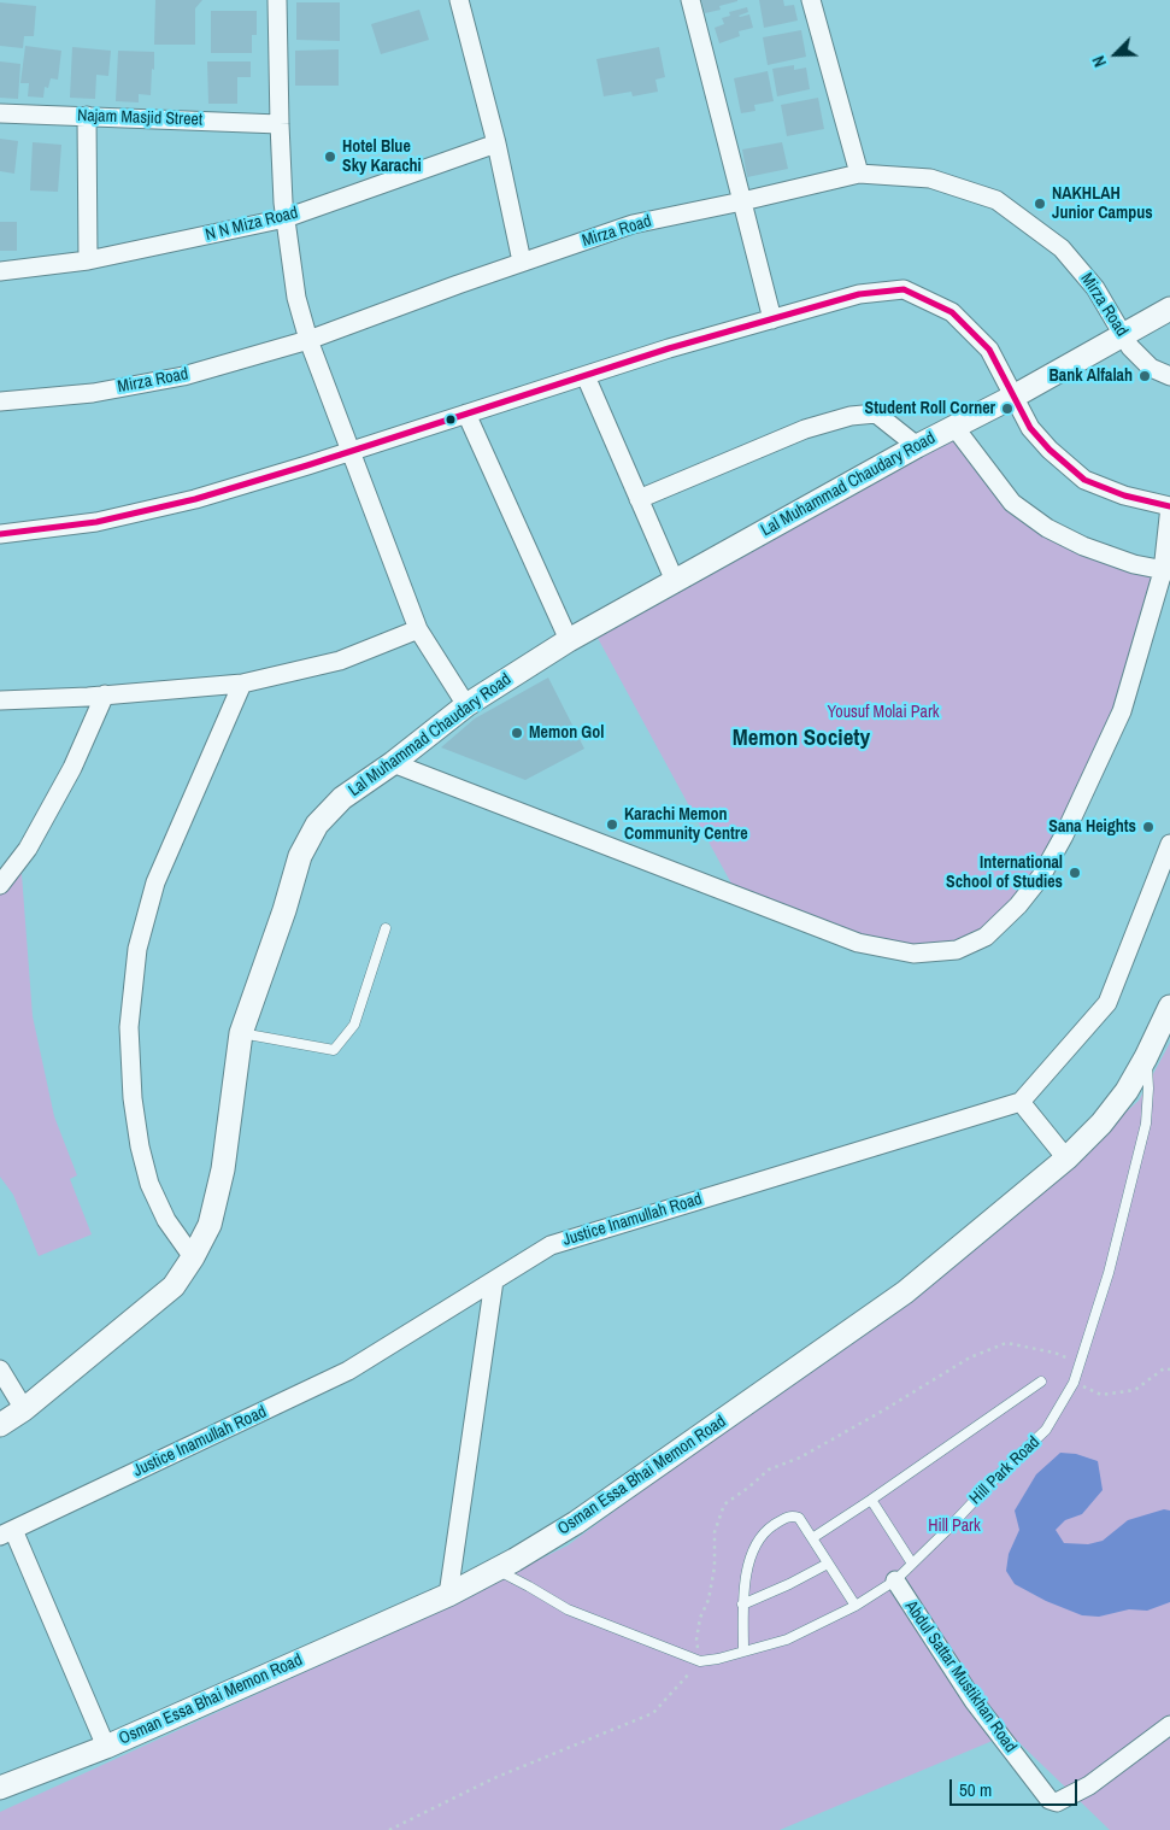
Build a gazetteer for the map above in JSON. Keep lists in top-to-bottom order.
{
  "streets": {
    "street": [
      "Najam Masjid Street",
      "N N Miza Road",
      "Mirza Road",
      "Lal Muhammad Chaudary Road",
      "Justice Inamullah Road",
      "Osman Essa Bhai Memon Road",
      "Abdul Sattar Mustikhan Road"
    ],
    "lane": ["Hill Park Road"]
  },
  "crossings": [
    ["Mirza Road", "Lal Muhammad Chaudary Road"],
    ["Hill Park Road", "Osman Essa Bhai Memon Road"],
    ["Hill Park Road", "Abdul Sattar Mustikhan Road"]
  ],
  "districts": ["Memon Society"],
  "parks": ["Yousuf Molai Park", "Hill Park"],
  "places": [
    "Hotel Blue Sky Karachi",
    "NAKHLAH Junior Campus",
    "Bank Alfalah",
    "Student Roll Corner",
    "Memon Gol",
    "Karachi Memon Community Centre",
    "Sana Heights",
    "International School of Studies"
  ],
  "scale_bar": "50 m",
  "north": "bottom left"
}
